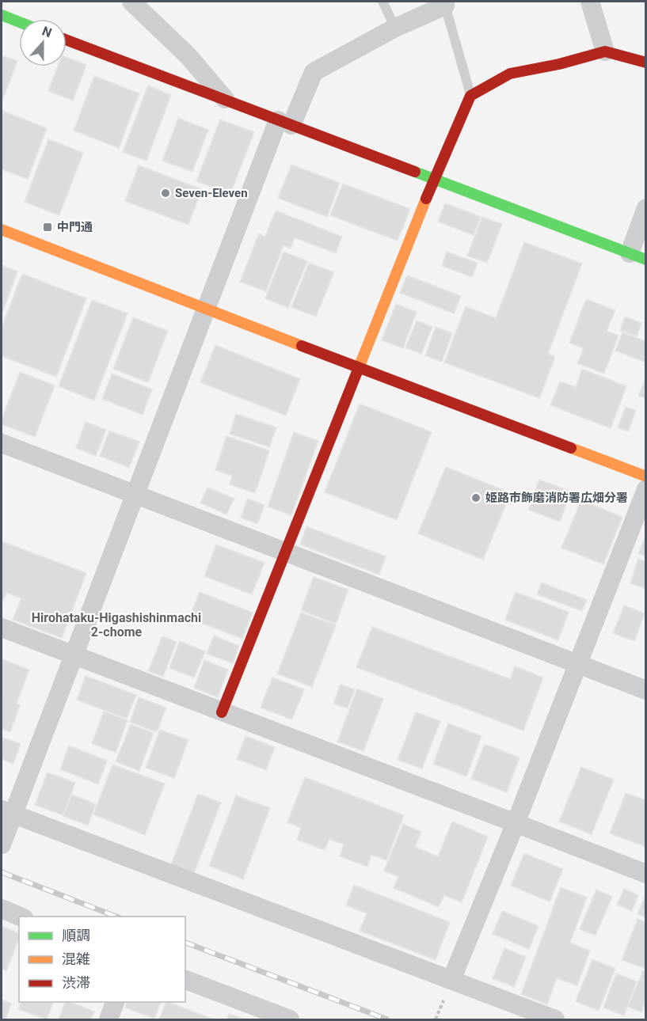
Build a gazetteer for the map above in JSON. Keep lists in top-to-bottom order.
{
  "districts": ["Hirohataku-Higashishinmachi 2-chome"],
  "places": {
    "other": ["Seven-Eleven", "姫路市飾磨消防署広畑分署"],
    "transit": ["中門通"]
  },
  "legend": ["順調", "混雑", "渋滞"],
  "north": "top"
}
